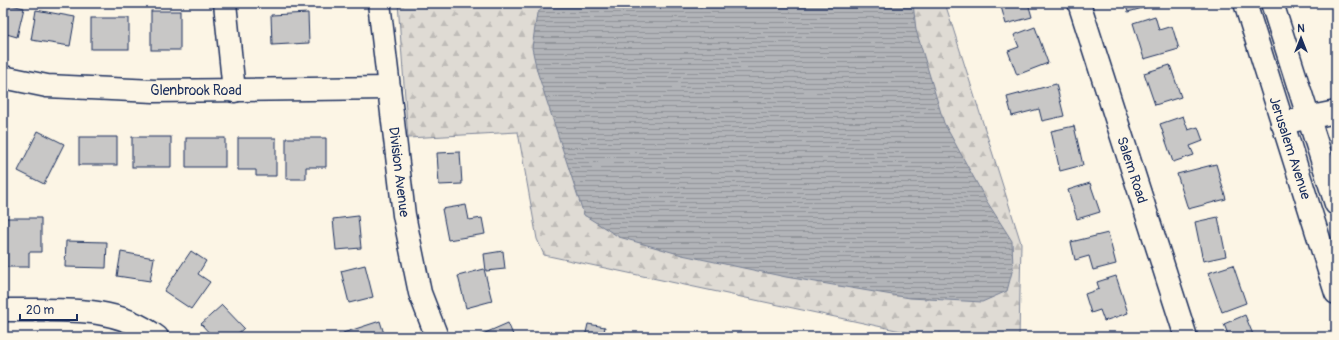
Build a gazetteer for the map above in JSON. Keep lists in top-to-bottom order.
{
  "streets": {
    "street": [
      "Glenbrook Road",
      "Jerusalem Avenue",
      "Salem Road",
      "Division Avenue"
    ]
  },
  "crossings": [
    ["Glenbrook Road", "Division Avenue"]
  ],
  "scale_bar": "20 m",
  "north": "top"
}
